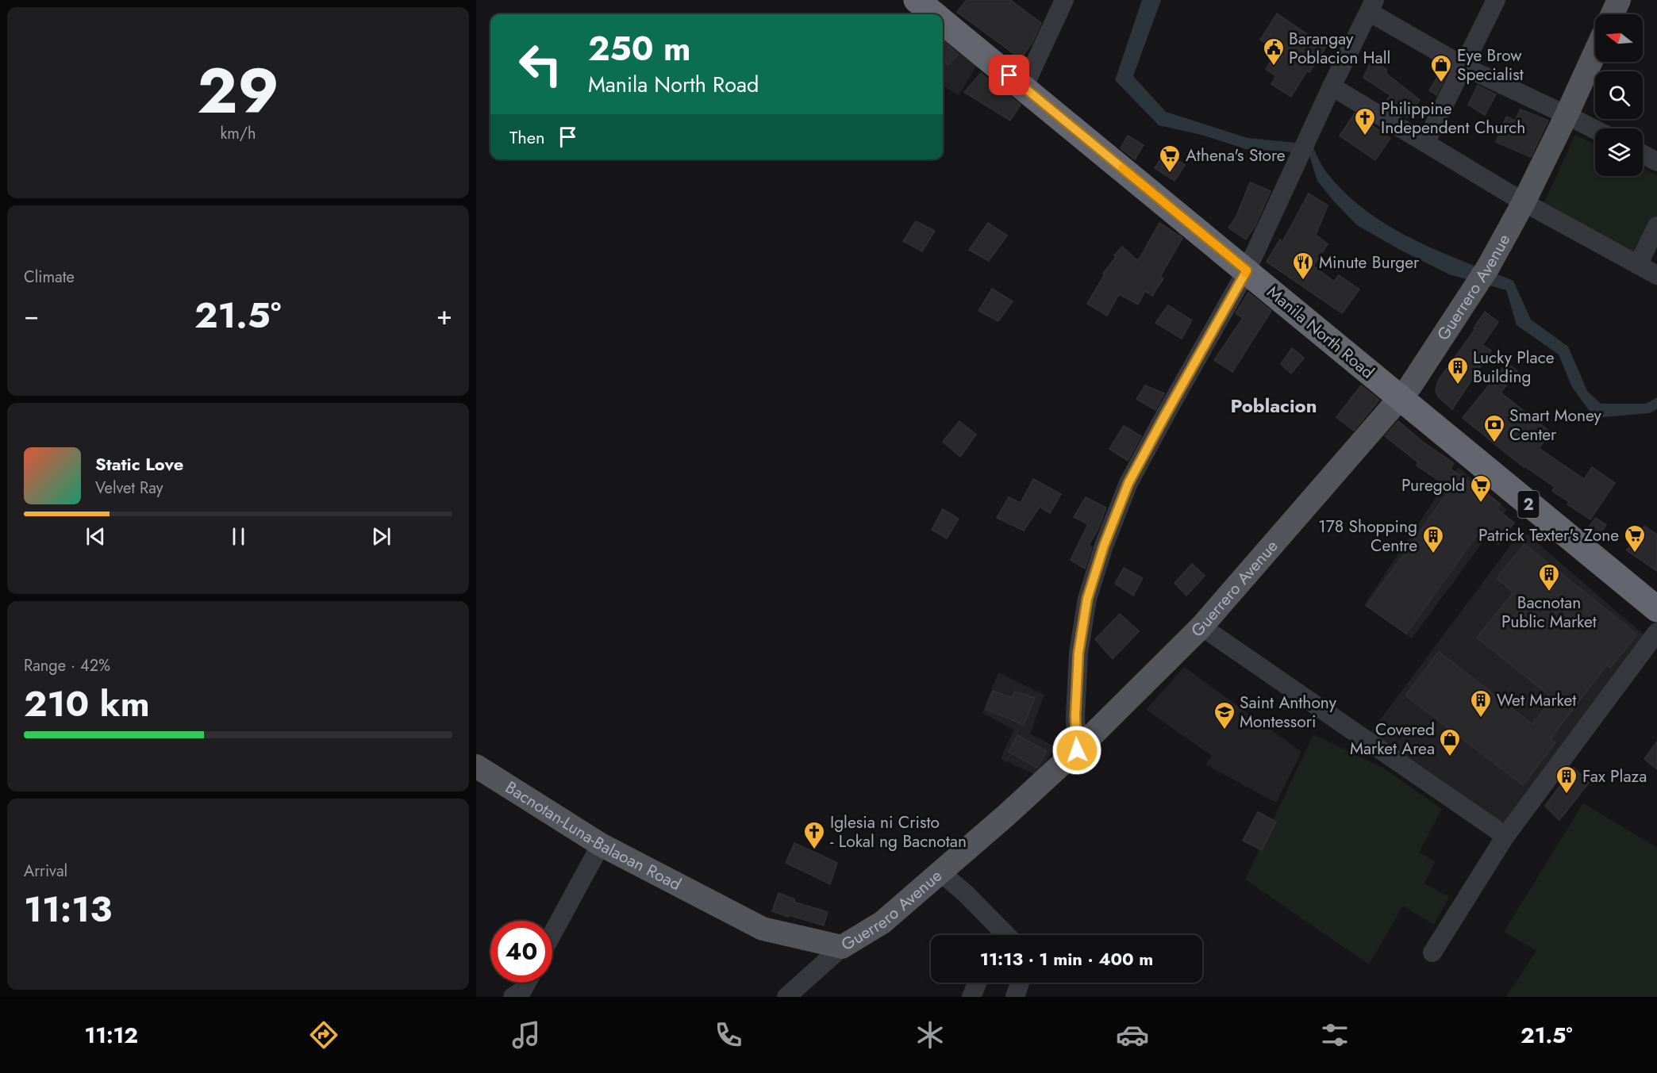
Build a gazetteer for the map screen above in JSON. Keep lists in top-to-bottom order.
{
  "streets": {
    "highway": ["Manila North Road", "2"],
    "main road": ["Guerrero Avenue", "Bacnotan-Luna-Balaoan Road"]
  },
  "crossings": [
    ["Guerrero Avenue", "Manila North Road"],
    ["Guerrero Avenue", "Bacnotan-Luna-Balaoan Road"]
  ],
  "districts": ["Poblacion"],
  "places": {
    "public building": ["Barangay Poblacion Hall"],
    "shop": ["Eye Brow Specialist", "Covered Market Area"],
    "church": ["Philippine Independent Church", "Iglesia ni Cristo - Lokal ng Bacnotan"],
    "supermarket": ["Athena's Store", "Puregold", "Patrick Texter's Zone"],
    "restaurant": ["Minute Burger"],
    "building": [
      "Lucky Place Building",
      "178 Shopping Centre",
      "Bacnotan Public Market",
      "Wet Market",
      "Fax Plaza"
    ],
    "bank": ["Smart Money Center"],
    "school or university": ["Saint Anthony Montessori"]
  },
  "north": "left",
  "page": {
    "tile": [
      ["29", "km/h"],
      "Climate",
      ["Range · 42%", "210 km"],
      ["Arrival", "11:13"]
    ],
    "turn": ["250 m", "Manila North Road"],
    "then": "Then",
    "heat": ["−", "21.5°", "+"],
    "song": ["Static Love", "Velvet Ray"],
    "limit": "40",
    "trip": "11:13 · 1 min · 400 m",
    "tabs": ["11:12", "21.5°"]
  }
}
